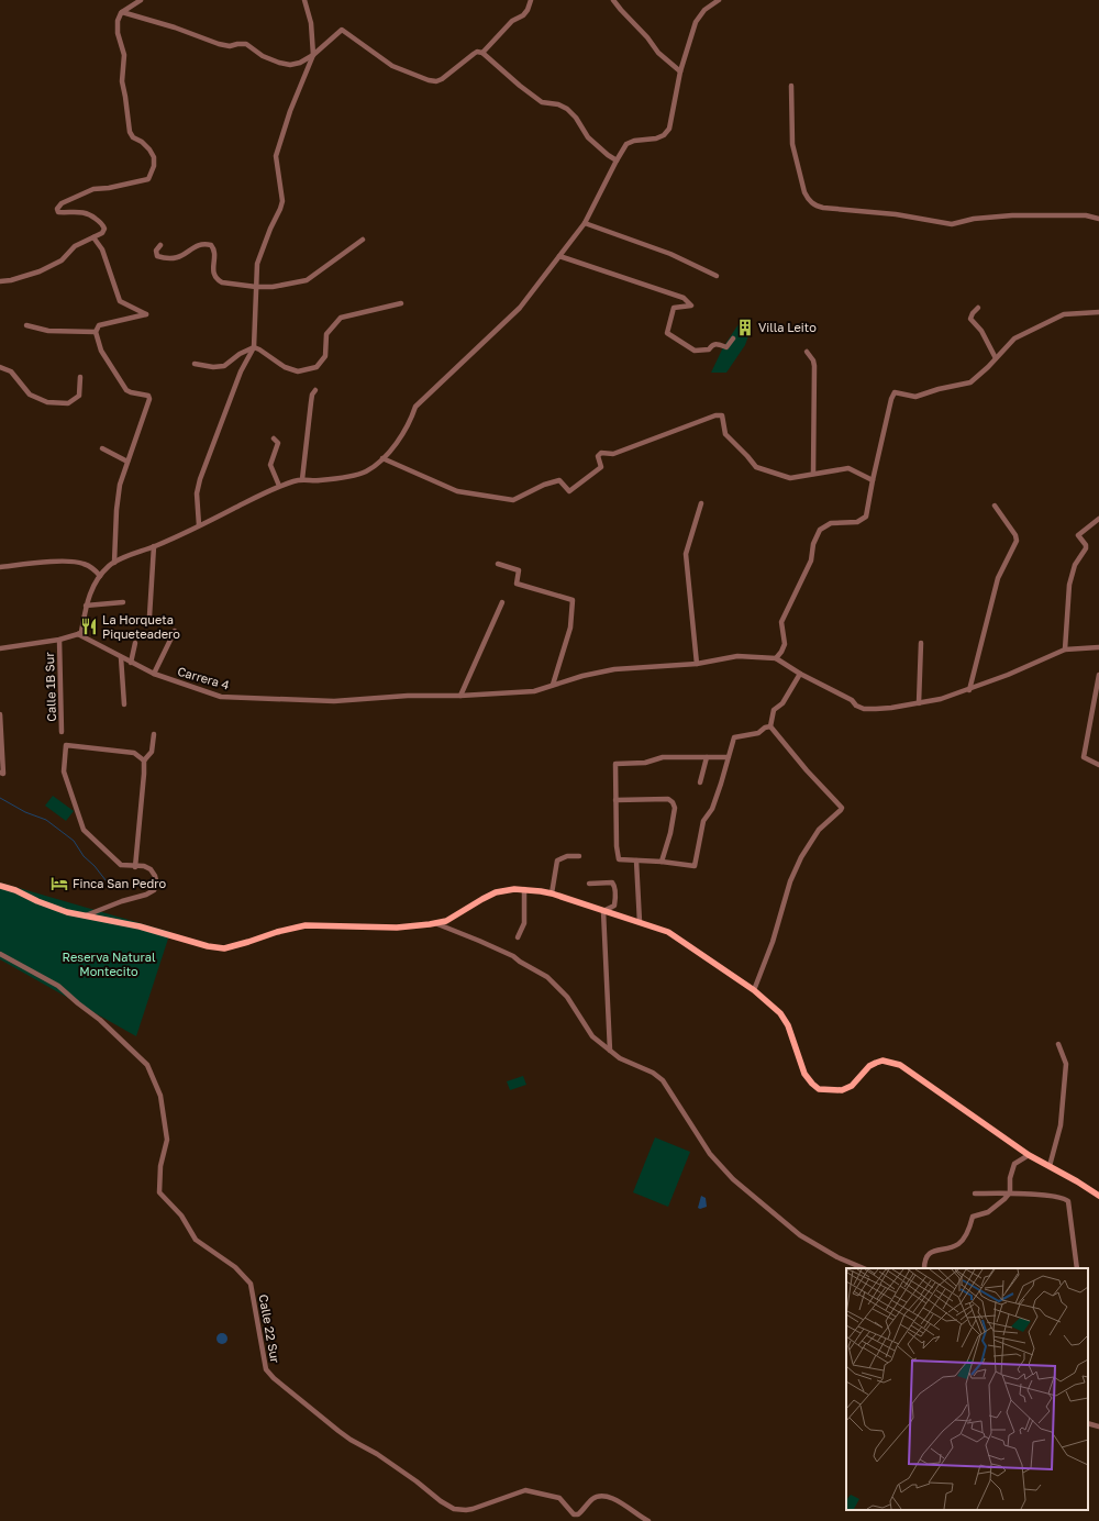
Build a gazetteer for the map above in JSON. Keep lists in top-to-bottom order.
{
  "streets": {
    "street": ["Carrera 4", "Calle 1B Sur", "Calle 22 Sur"]
  },
  "parks": ["Reserva Natural Montecito"],
  "places": {
    "building": ["Villa Leito"],
    "restaurant": ["La Horqueta Piqueteadero"],
    "hotel": ["Finca San Pedro"]
  }
}
